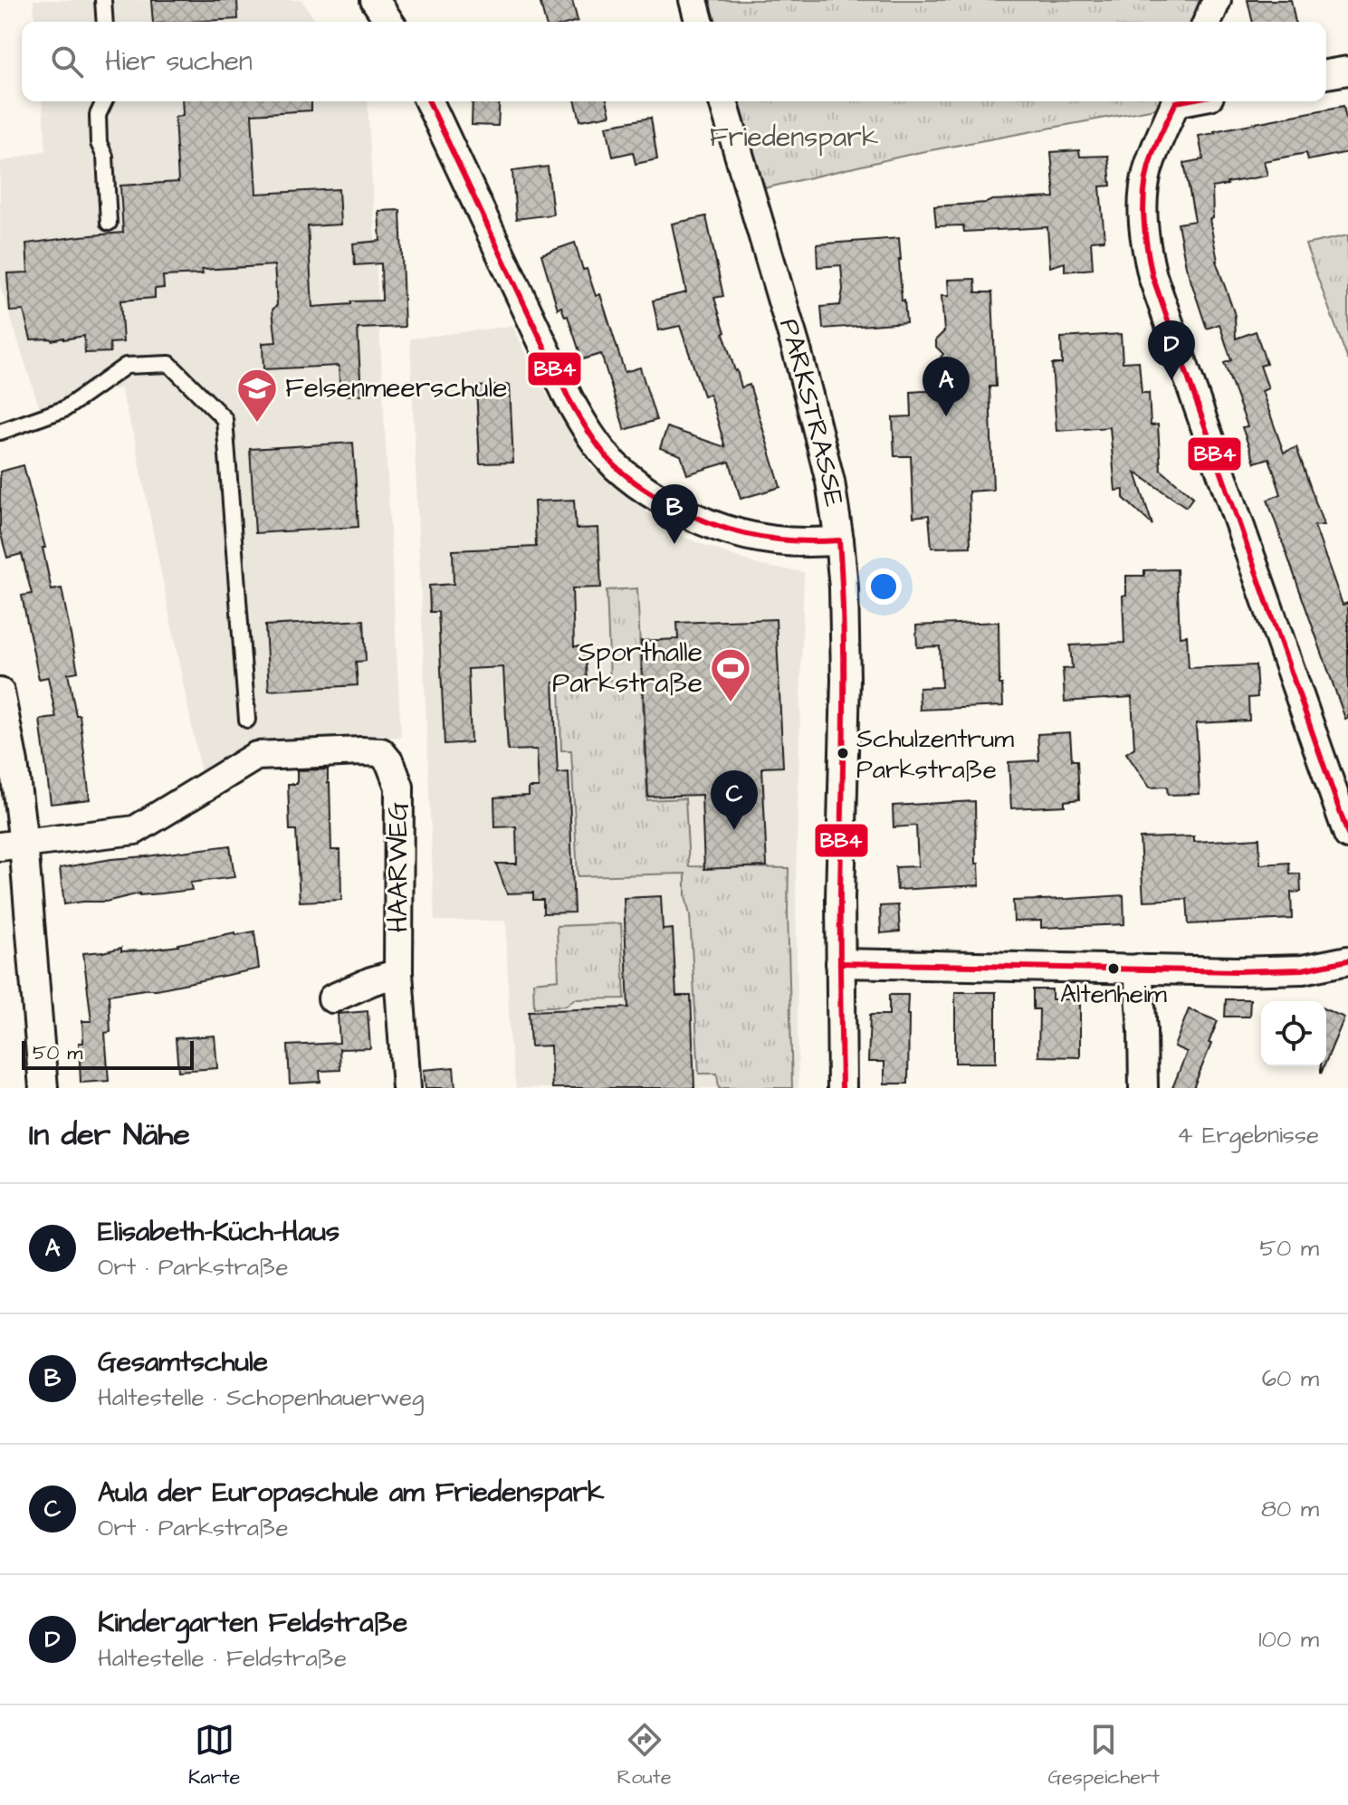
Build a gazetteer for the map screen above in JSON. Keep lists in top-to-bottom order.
{
  "streets": {
    "street": ["PARKSTRASSE", "HAARWEG"]
  },
  "parks": ["Friedenspark"],
  "places": {
    "school or university": ["Felsenmeerschule"],
    "sports": ["Sporthalle Parkstraße"],
    "other": ["Schulzentrum Parkstraße", "Altenheim"]
  },
  "lines": ["transit line BB4"],
  "scale_bar": "50 m",
  "page": {
    "search": "Hier suchen",
    "pins": [
      "D",
      "A",
      "B",
      "C"
    ],
    "scale": "50 m",
    "heading": ["In der Nähe", "4 Ergebnisse"],
    "list": [
      {
        "mark": "A",
        "name": "Elisabeth-Küch-Haus",
        "note": "Ort · Parkstraße",
        "value": "50 m"
      },
      {
        "mark": "B",
        "name": "Gesamtschule",
        "note": "Haltestelle · Schopenhauerweg",
        "value": "60 m"
      },
      {
        "mark": "C",
        "name": "Aula der Europaschule am Friedenspark",
        "note": "Ort · Parkstraße",
        "value": "80 m"
      },
      {
        "mark": "D",
        "name": "Kindergarten Feldstraße",
        "note": "Haltestelle · Feldstraße",
        "value": "100 m"
      }
    ],
    "nav": ["Karte", "Route", "Gespeichert"]
  }
}
